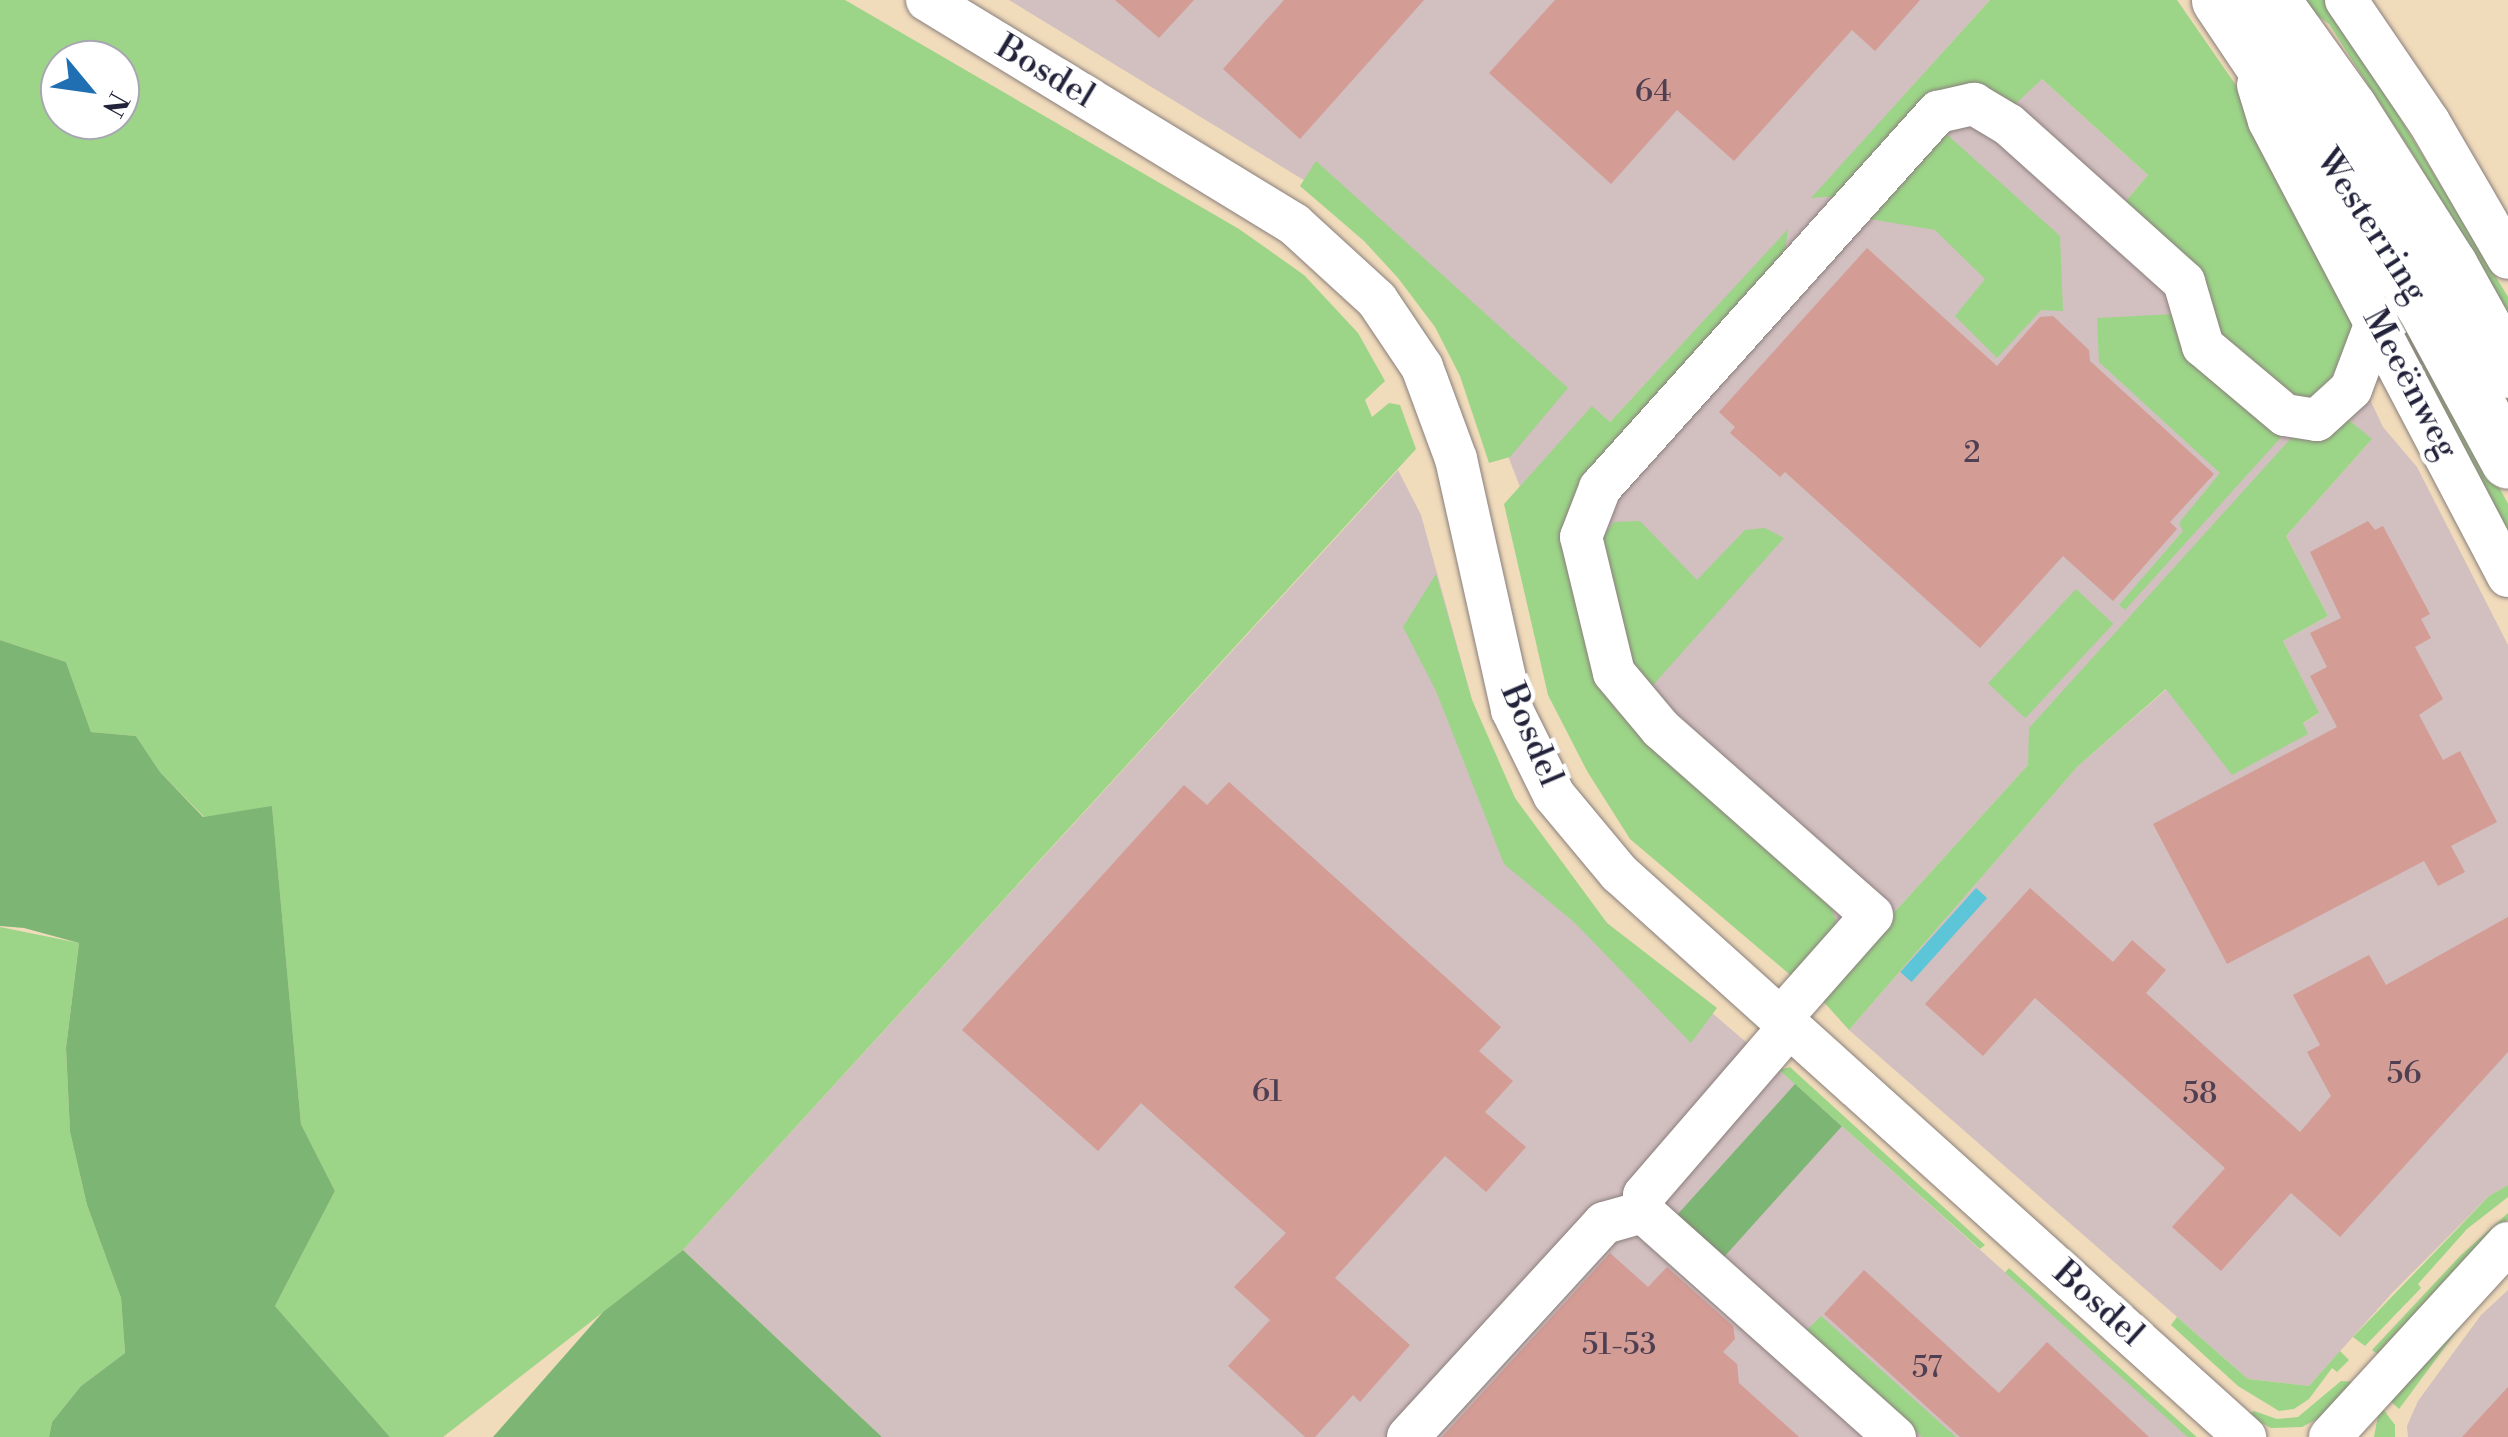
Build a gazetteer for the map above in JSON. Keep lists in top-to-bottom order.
{
  "streets": {
    "highway": ["Westerring"],
    "street": ["Bosdel", "Meeënweg"]
  },
  "crossings": [
    ["Westerring", "Meeënweg"]
  ],
  "house_numbers": [
    "64",
    "2",
    "56",
    "61",
    "58",
    "51-53",
    "57"
  ],
  "north": "bottom right"
}
